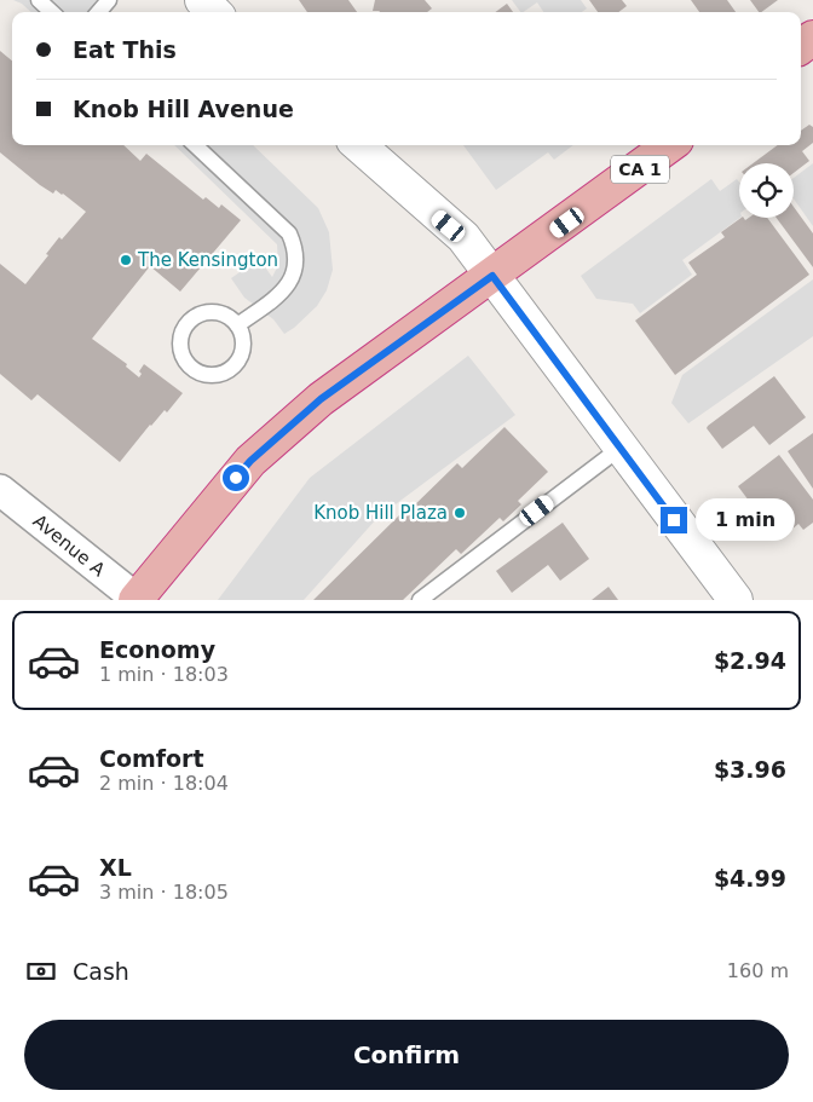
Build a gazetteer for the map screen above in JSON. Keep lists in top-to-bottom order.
{
  "streets": {
    "highway": ["CA 1"],
    "street": ["Avenue A"]
  },
  "crossings": [
    ["CA 1", "Avenue A"]
  ],
  "places": ["The Kensington", "Knob Hill Plaza"],
  "page": {
    "banner": ["Eat This", "Knob Hill Avenue"],
    "bubble": "1 min",
    "list": [
      {
        "name": "Economy",
        "note": "1 min · 18:03",
        "value": "$2.94"
      },
      {
        "name": "Comfort",
        "note": "2 min · 18:04",
        "value": "$3.96"
      },
      {
        "name": "XL",
        "note": "3 min · 18:05",
        "value": "$4.99"
      }
    ],
    "pay": ["Cash", "160 m"],
    "buttons": "Confirm"
  }
}
